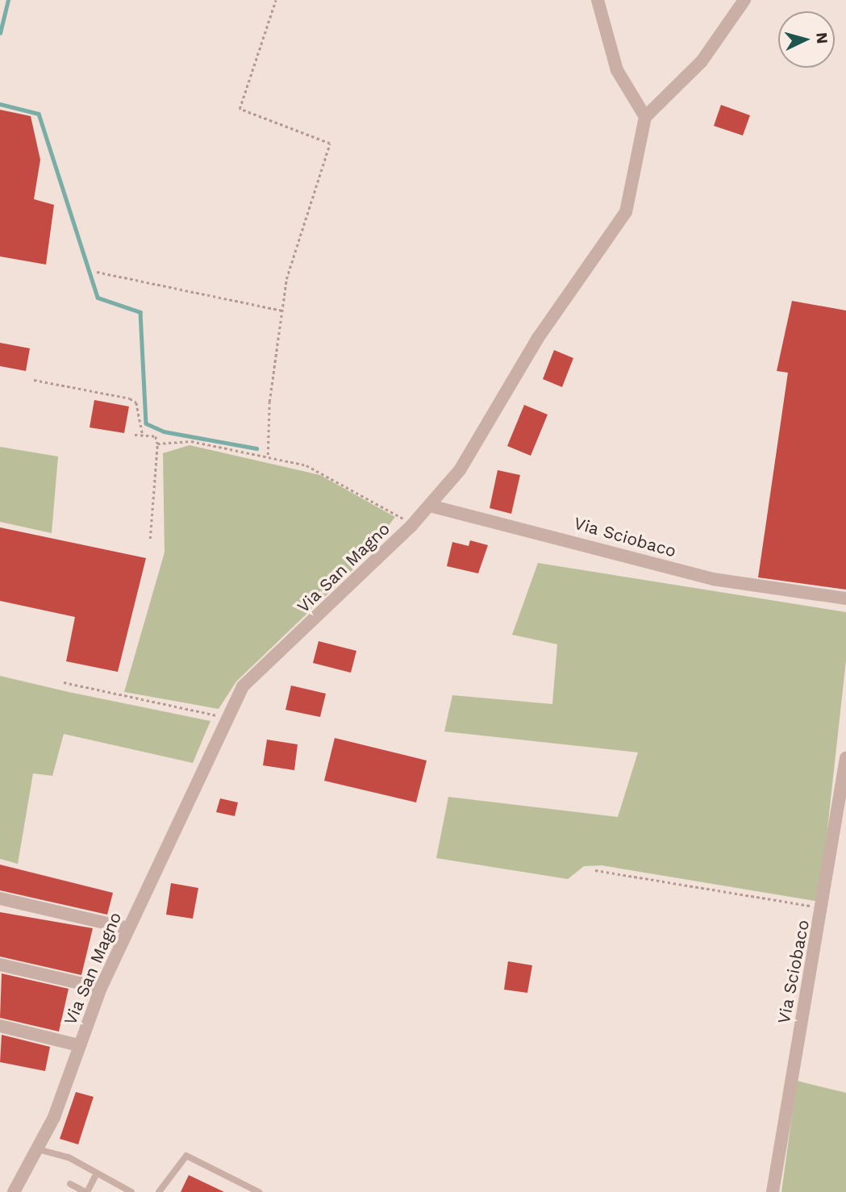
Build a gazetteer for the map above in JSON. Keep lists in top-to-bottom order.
{
  "streets": {
    "street": ["Via Sciobaco", "Via San Magno"]
  },
  "crossings": [
    ["Via Sciobaco", "Via San Magno"]
  ],
  "north": "right"
}
